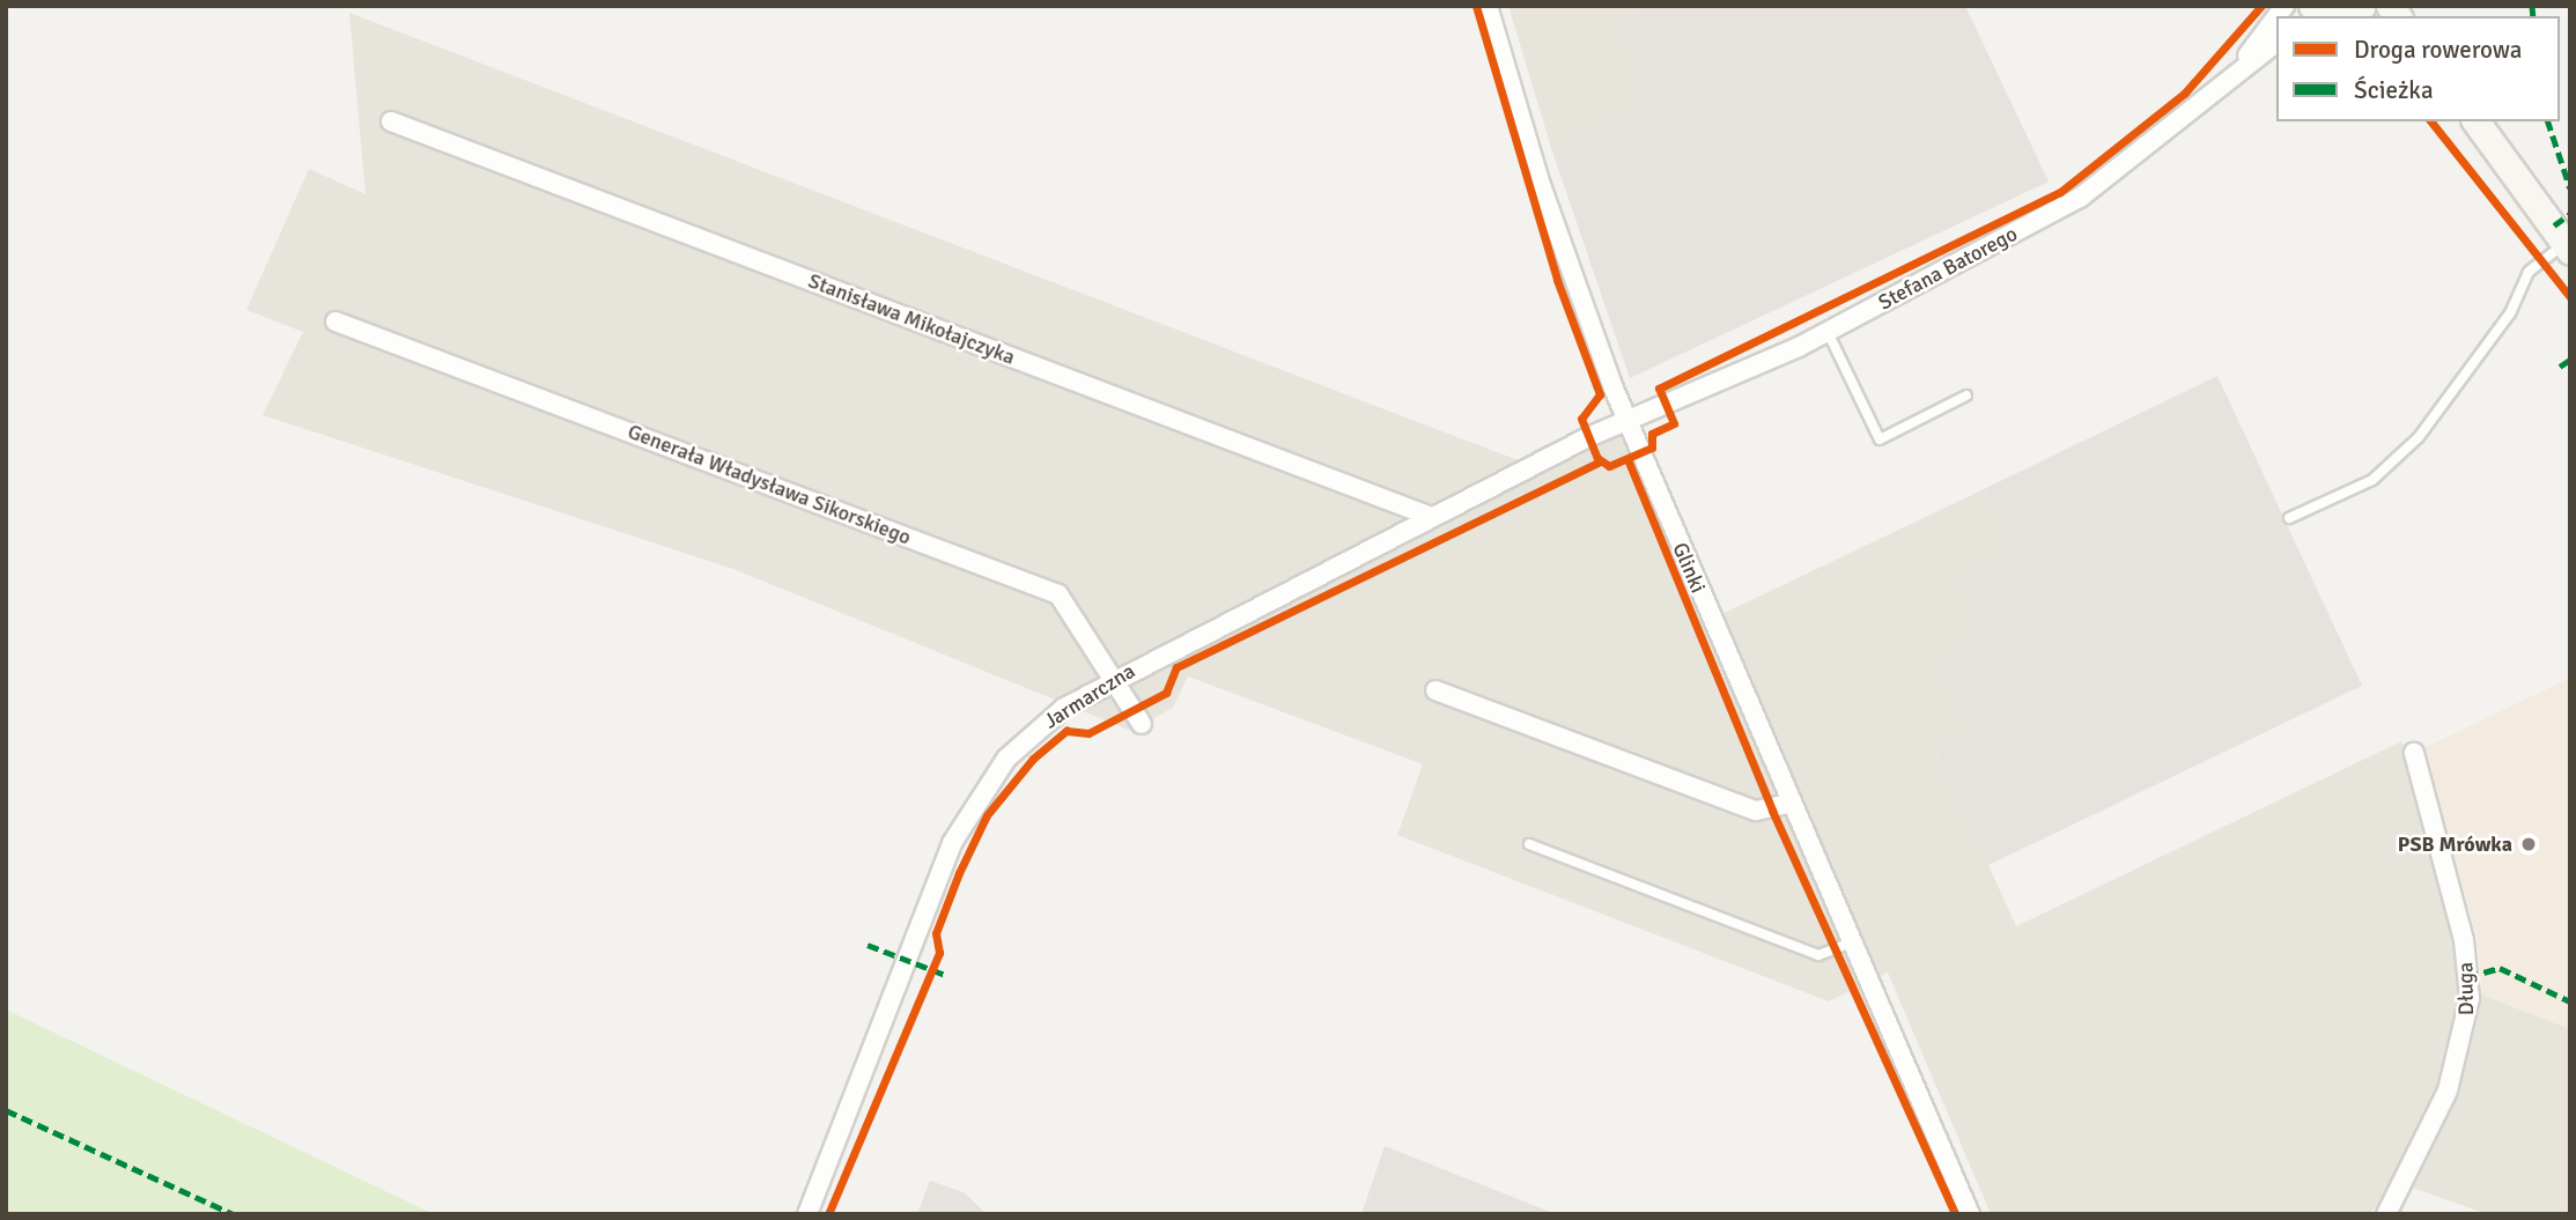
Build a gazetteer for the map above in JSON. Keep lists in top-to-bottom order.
{
  "streets": {
    "street": [
      "Stefana Batorego",
      "Stanisława Mikołajczyka",
      "Generała Władysława Sikorskiego",
      "Glinki",
      "Jarmarczna",
      "Długa"
    ]
  },
  "crossings": [
    ["Stefana Batorego", "Glinki"],
    ["Stefana Batorego", "Jarmarczna"],
    ["Stanisława Mikołajczyka", "Jarmarczna"],
    ["Generała Władysława Sikorskiego", "Jarmarczna"],
    ["Glinki", "Jarmarczna"]
  ],
  "places": ["PSB Mrówka"],
  "legend": ["Droga rowerowa", "Ścieżka"]
}
